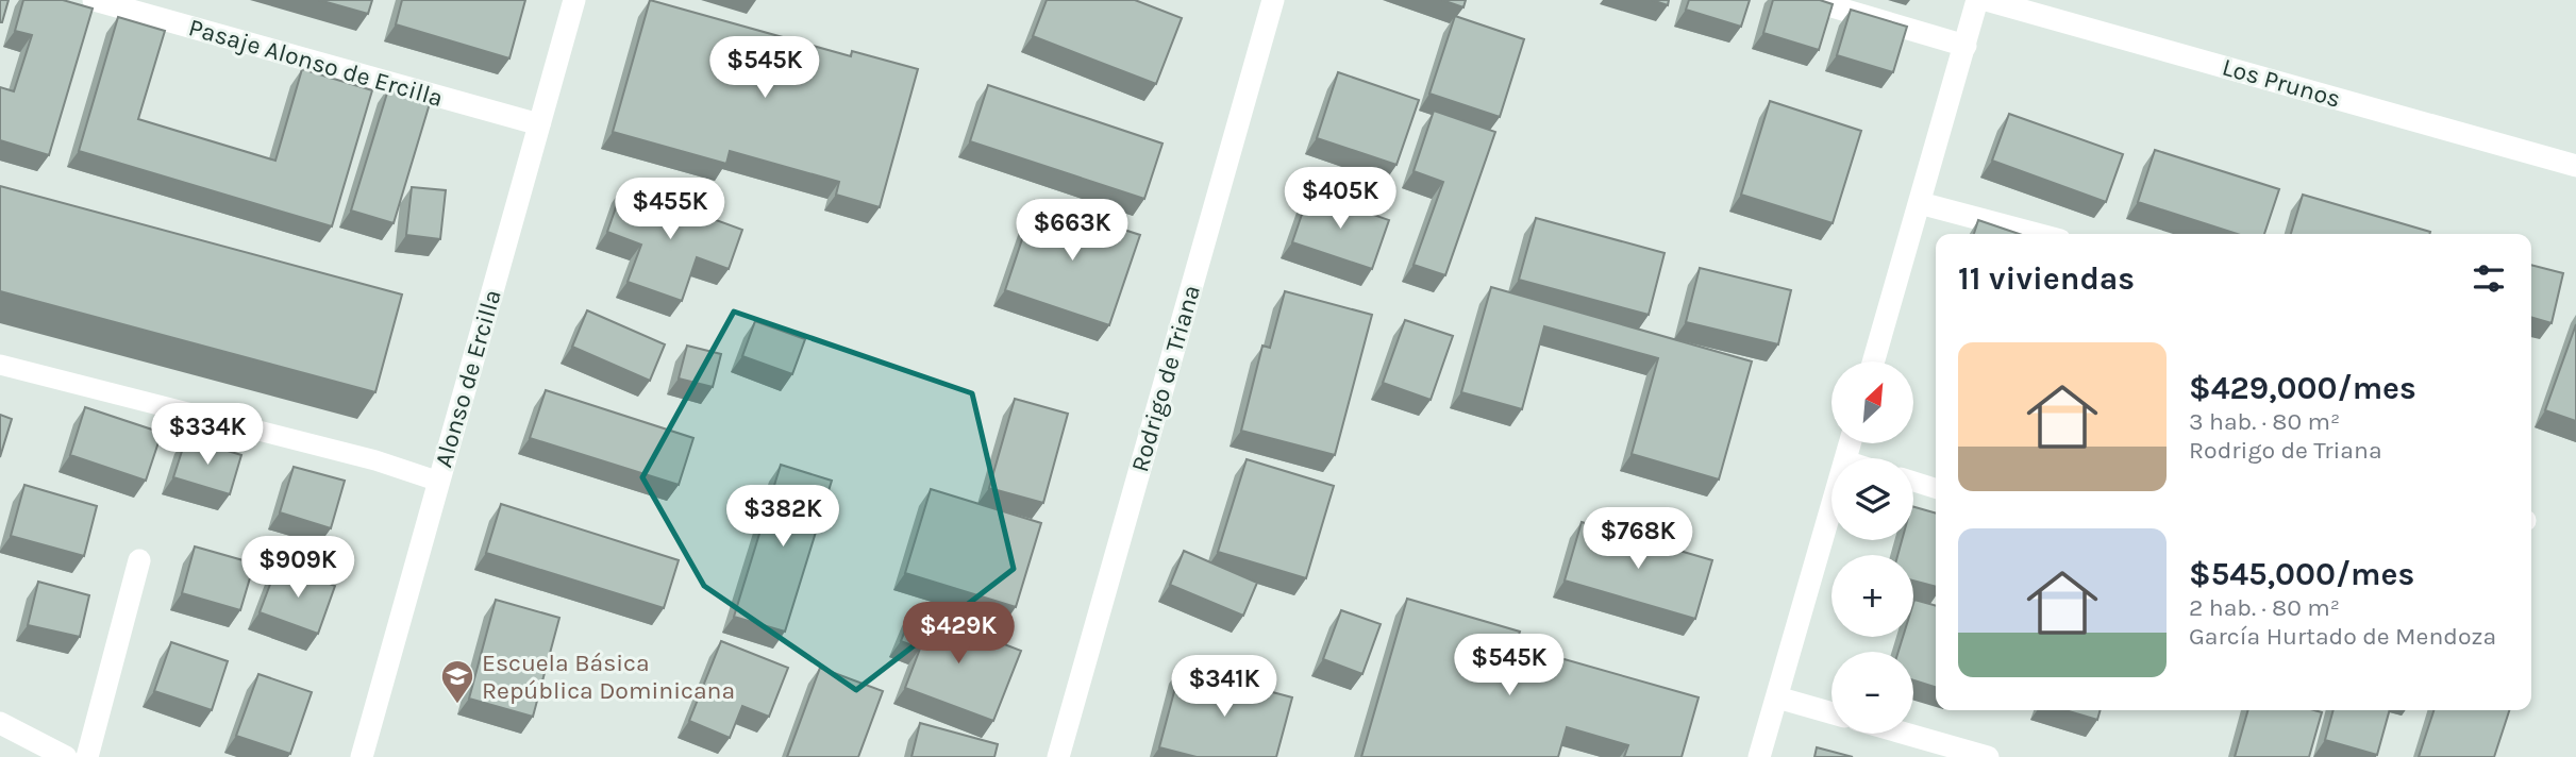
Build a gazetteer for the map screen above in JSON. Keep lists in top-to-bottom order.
{
  "streets": {
    "street": [
      "Pasaje Alonso de Ercilla",
      "Los Prunos",
      "Alonso de Ercilla",
      "Rodrigo de Triana"
    ]
  },
  "crossings": [
    ["Pasaje Alonso de Ercilla", "Alonso de Ercilla"]
  ],
  "places": {
    "school or university": ["Escuela Básica República Dominicana"]
  },
  "north": "top right",
  "page": {
    "price": [
      "$545K",
      "$405K",
      "$455K",
      "$663K",
      "$334K",
      "$382K",
      "$768K",
      "$909K",
      "$429K",
      "$545K",
      "$341K"
    ],
    "heading": "11 viviendas",
    "list": [
      {
        "name": "$429,000/mes",
        "note": "3 hab. · 80 m² · Rodrigo de Triana"
      },
      {
        "name": "$545,000/mes",
        "note": "2 hab. · 80 m² · García Hurtado de Mendoza"
      }
    ],
    "map_buttons": ["+", "−"]
  }
}
